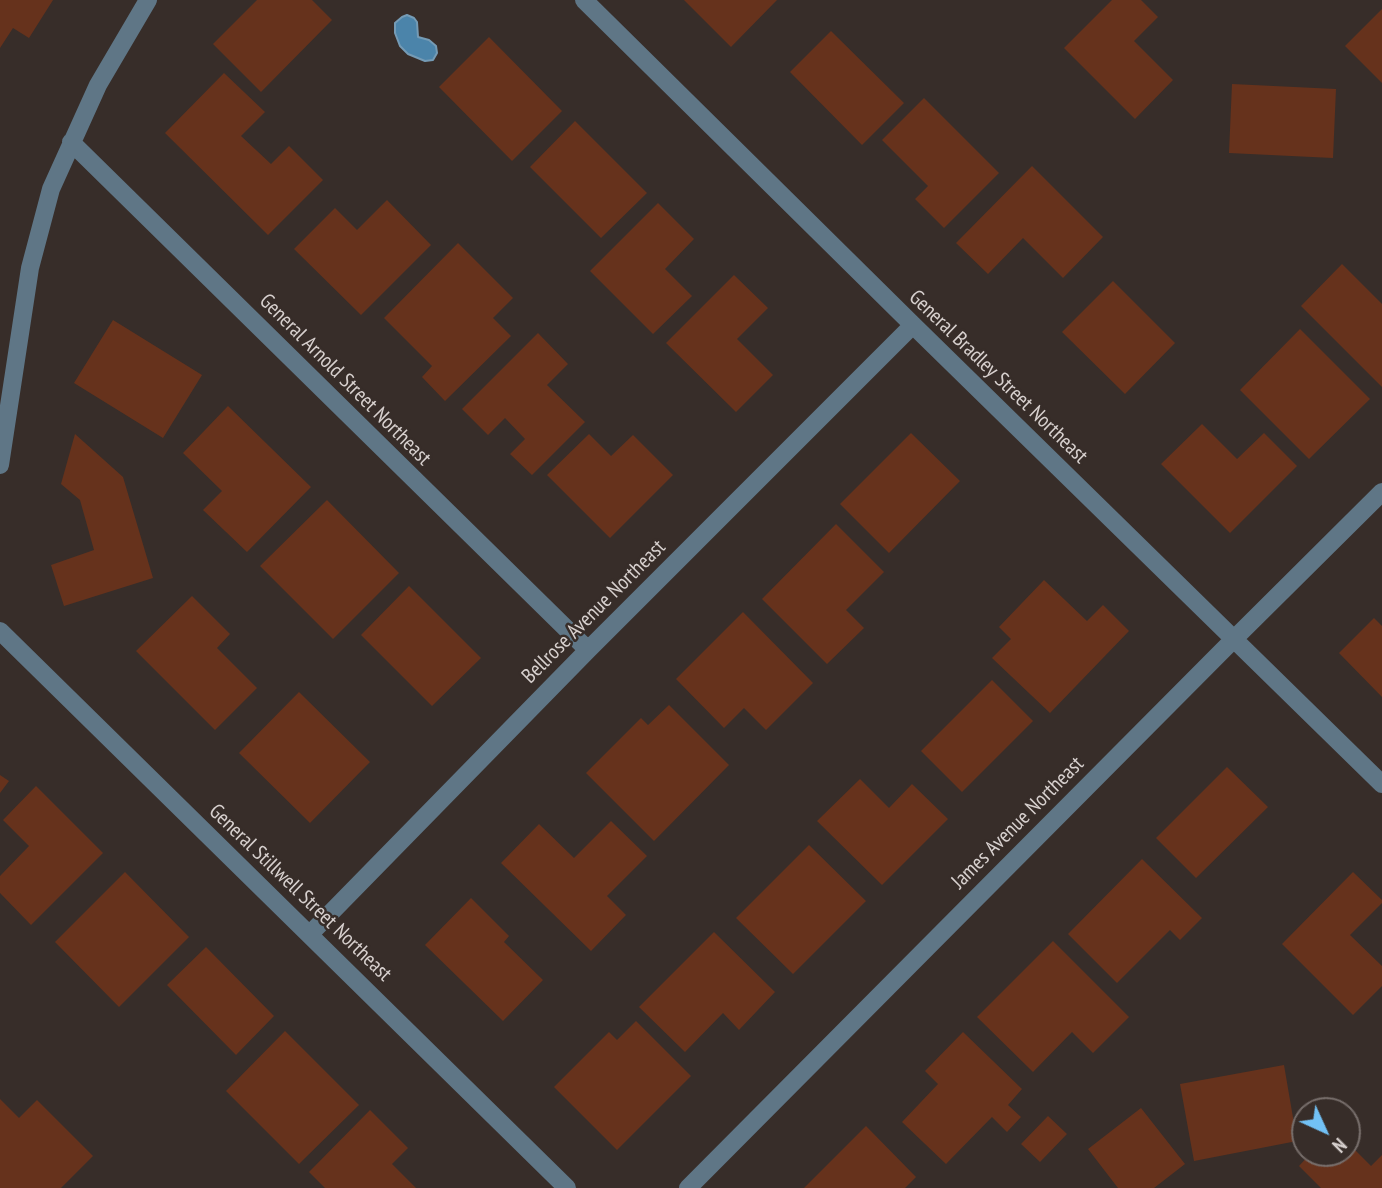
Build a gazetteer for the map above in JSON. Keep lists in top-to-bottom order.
{
  "streets": {
    "street": [
      "General Bradley Street Northeast",
      "General Arnold Street Northeast",
      "Bellrose Avenue Northeast",
      "James Avenue Northeast",
      "General Stillwell Street Northeast"
    ]
  },
  "crossings": [
    ["General Bradley Street Northeast", "Bellrose Avenue Northeast"],
    ["General Bradley Street Northeast", "James Avenue Northeast"],
    ["General Arnold Street Northeast", "Bellrose Avenue Northeast"],
    ["Bellrose Avenue Northeast", "General Stillwell Street Northeast"]
  ],
  "north": "bottom right"
}
